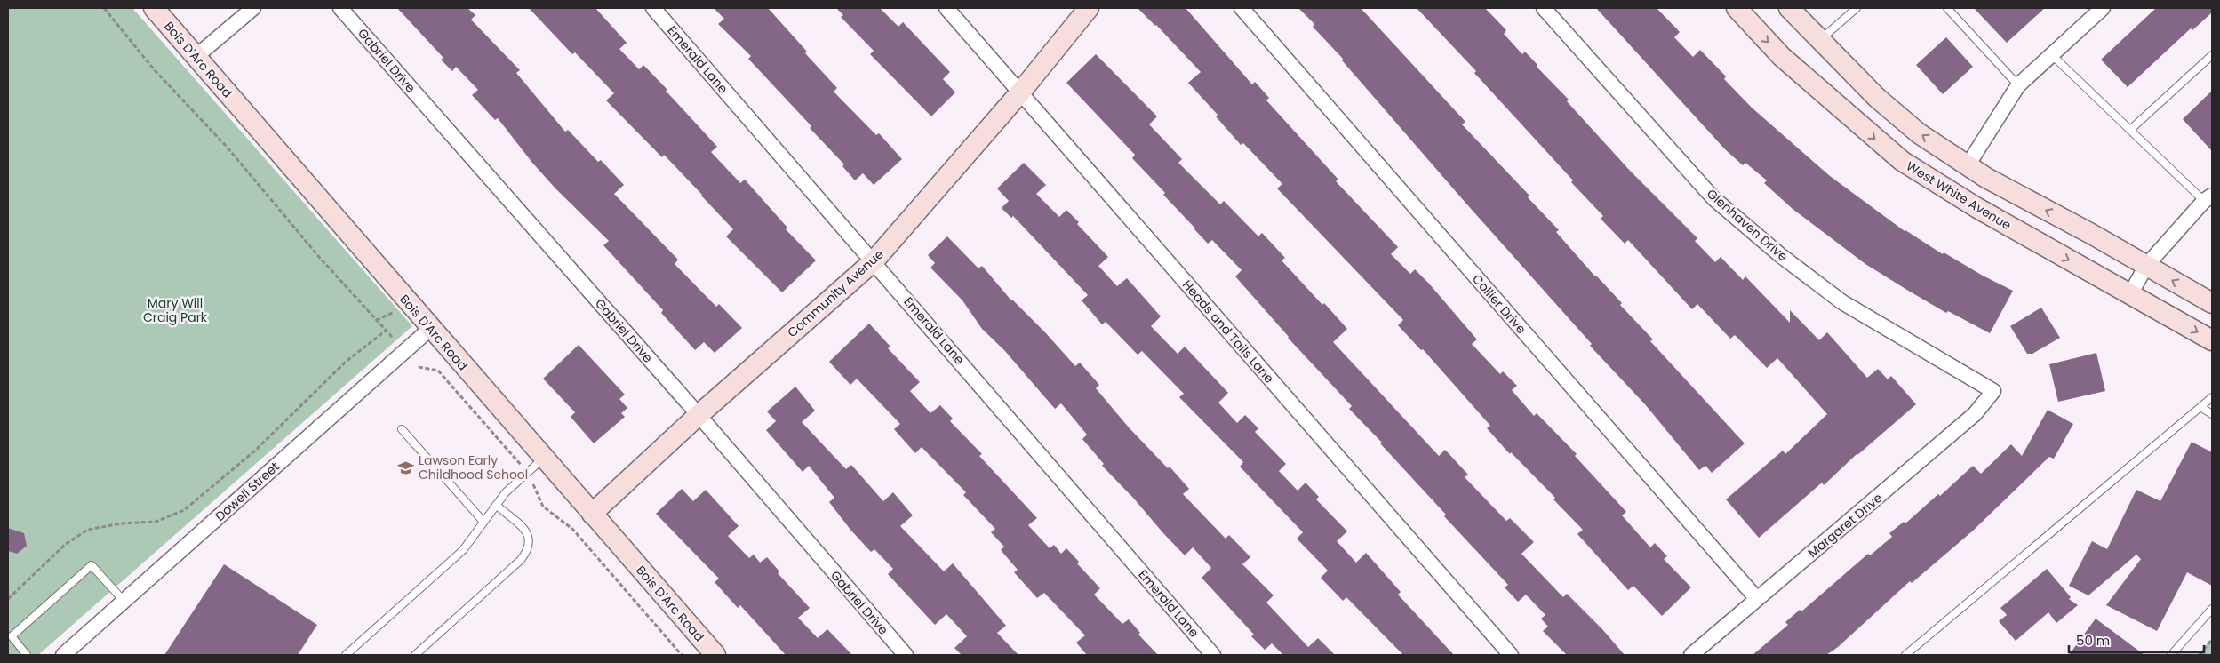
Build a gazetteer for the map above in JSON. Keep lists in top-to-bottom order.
{
  "streets": {
    "street": [
      "Bois D'Arc Road",
      "Emerald Lane",
      "Gabriel Drive",
      "West White Avenue",
      "Glenhaven Drive",
      "Community Avenue",
      "Collier Drive",
      "Heads and Tails Lane",
      "Dowell Street",
      "Margaret Drive"
    ]
  },
  "crossings": [
    ["Bois D'Arc Road", "Community Avenue"],
    ["Bois D'Arc Road", "Dowell Street"],
    ["Emerald Lane", "Community Avenue"],
    ["Gabriel Drive", "Community Avenue"],
    ["Glenhaven Drive", "Margaret Drive"],
    ["Community Avenue", "Heads and Tails Lane"],
    ["Collier Drive", "Margaret Drive"]
  ],
  "parks": ["Mary Will Craig Park"],
  "places": {
    "school or university": ["Lawson Early Childhood School"]
  },
  "scale_bar": "50 m"
}
